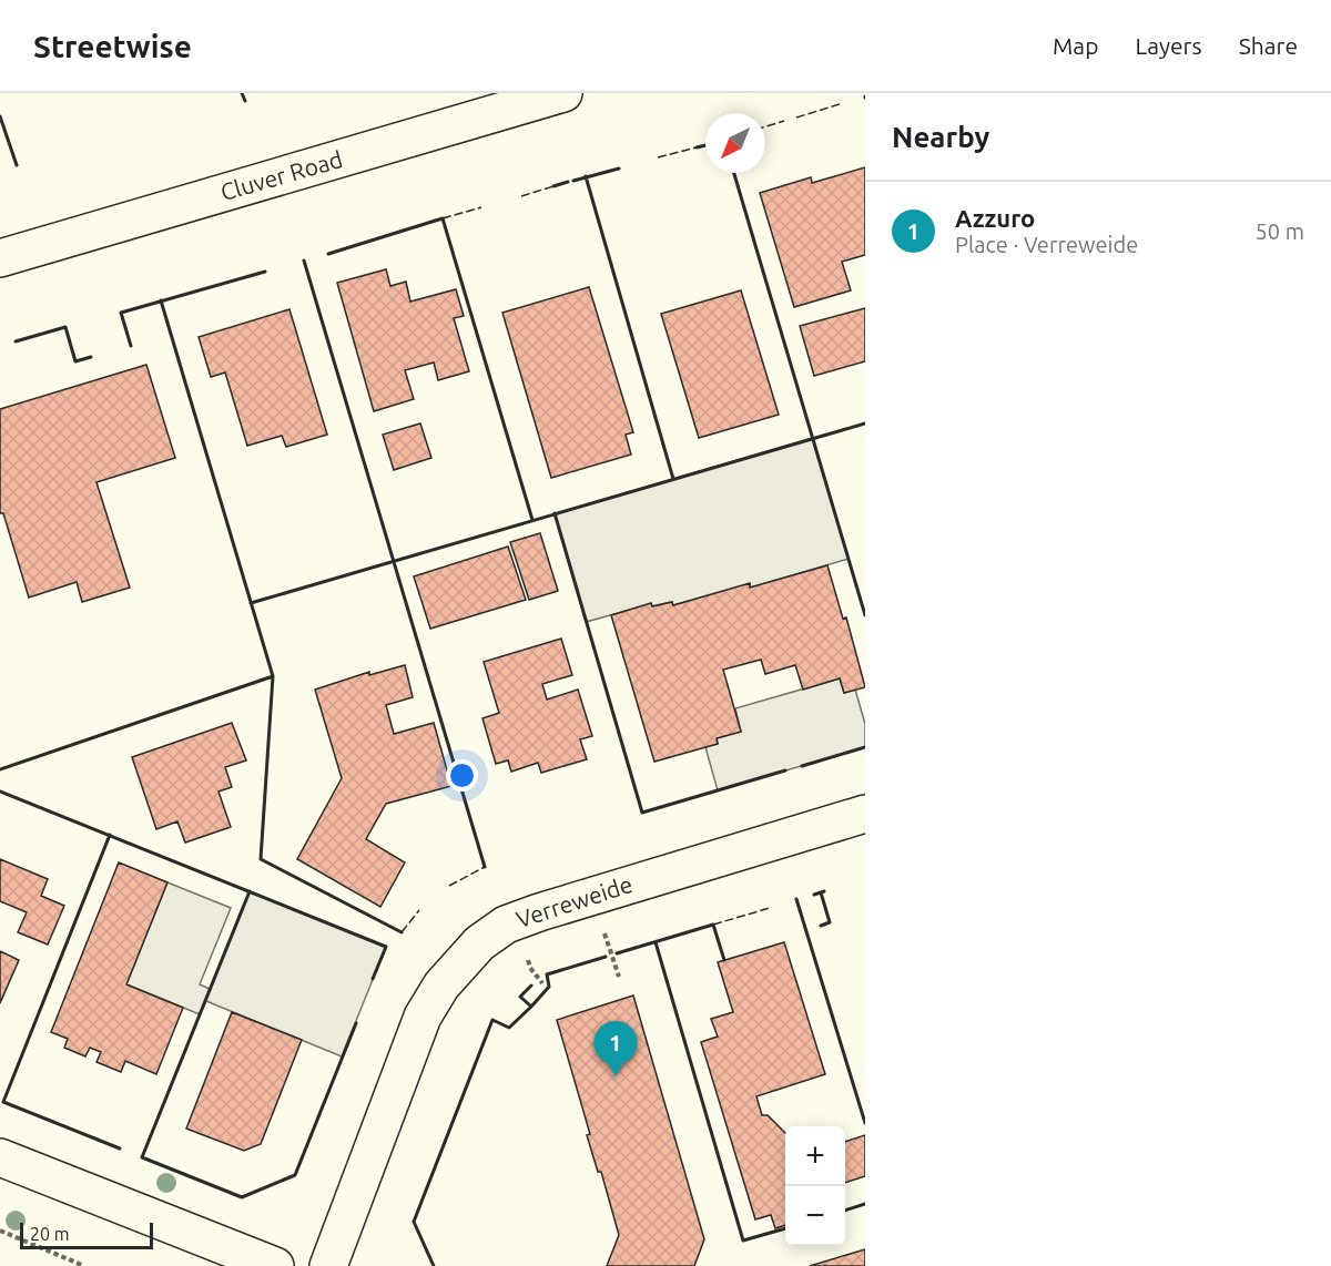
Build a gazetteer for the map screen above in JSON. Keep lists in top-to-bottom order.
{
  "streets": {
    "street": ["Cluver Road", "Verreweide"]
  },
  "scale_bar": "20 m",
  "north": "bottom left",
  "page": {
    "header": "Streetwise",
    "nav": ["Map", "Layers", "Share"],
    "heading": "Nearby",
    "list": [
      {
        "mark": "1",
        "name": "Azzuro",
        "note": "Place · Verreweide",
        "value": "50 m"
      }
    ],
    "pins": "1",
    "map_buttons": ["+", "−"],
    "scale": "20 m"
  }
}
